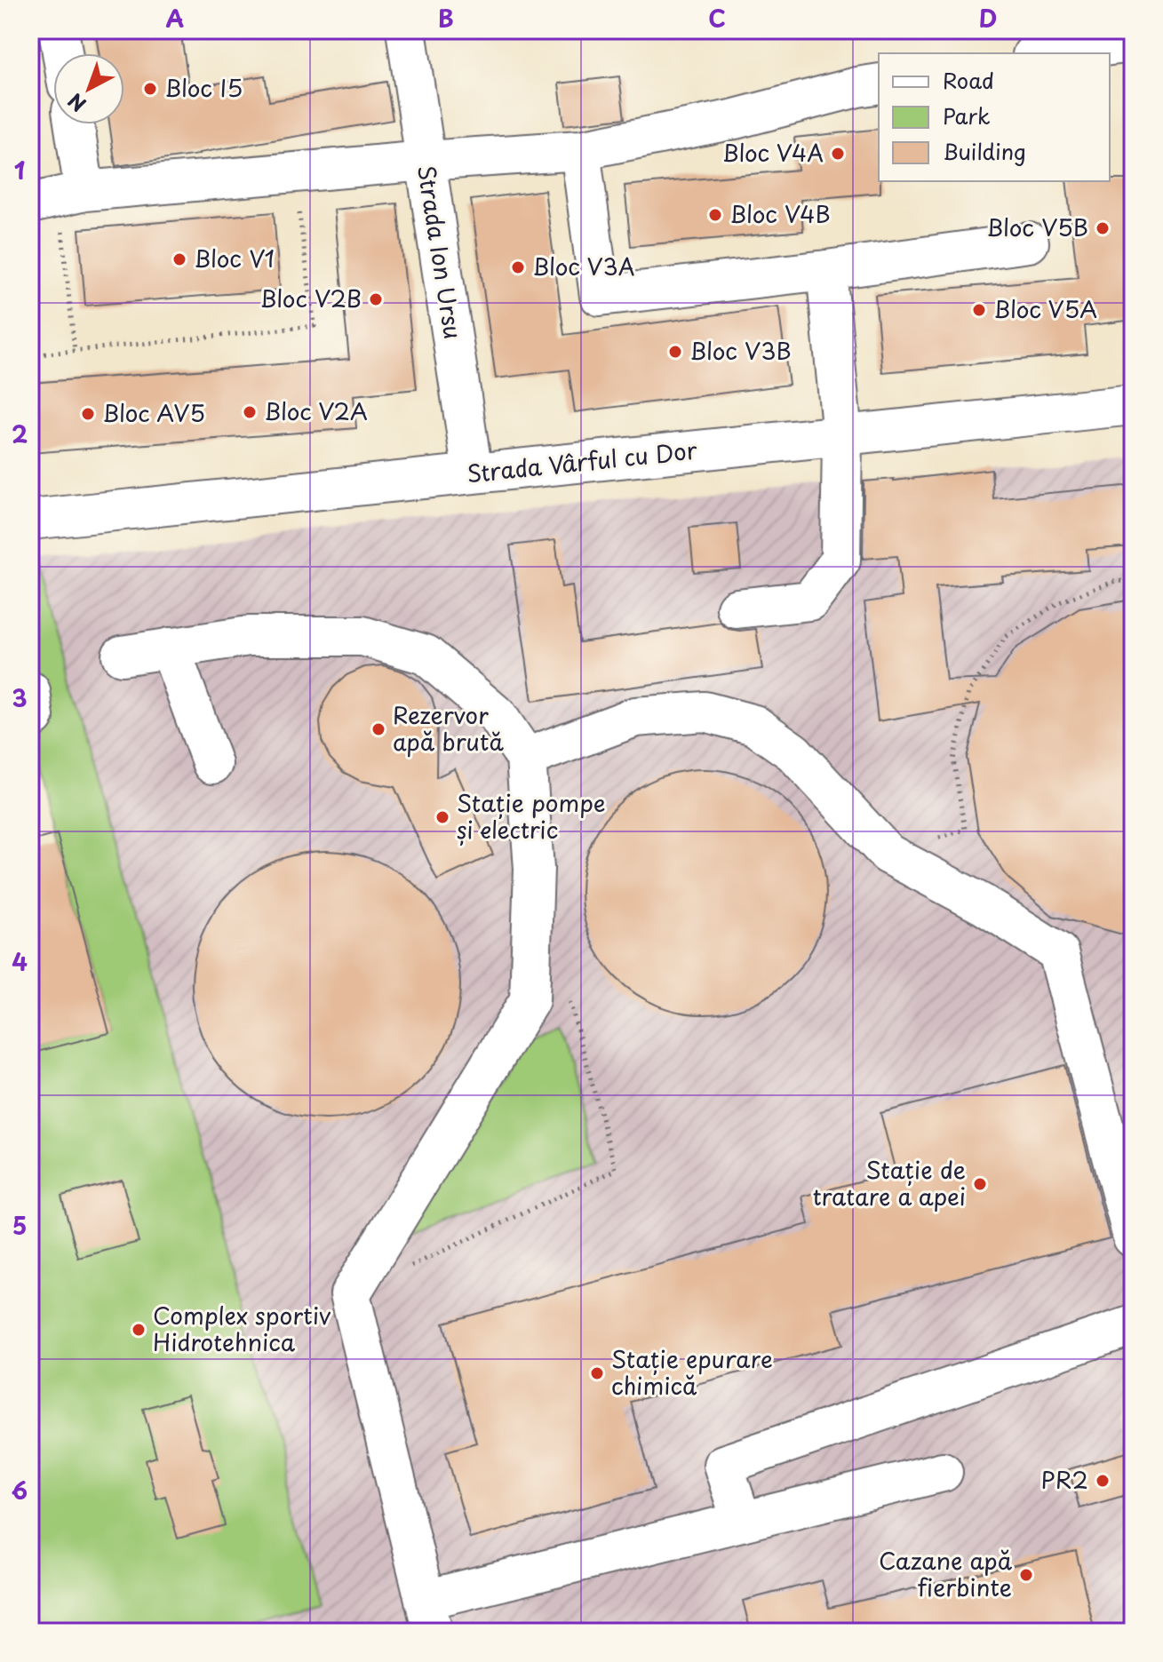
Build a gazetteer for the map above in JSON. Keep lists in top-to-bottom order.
{
  "streets": {
    "street": ["Strada Ion Ursu", "Strada Vârful cu Dor"]
  },
  "crossings": [
    ["Strada Ion Ursu", "Strada Vârful cu Dor"]
  ],
  "places": [
    "Bloc I5",
    "Bloc V4A",
    "Bloc V4B",
    "Bloc V5B",
    "Bloc V1",
    "Bloc V3A",
    "Bloc V2B",
    "Bloc V5A",
    "Bloc V3B",
    "Bloc V2A",
    "Bloc AV5",
    "Rezervor apă brută",
    "Stație pompe și electric",
    "Stație de tratare a apei",
    "Complex sportiv Hidrotehnica",
    "Stație epurare chimică",
    "PR2",
    "Cazane apă fierbinte"
  ],
  "legend": ["Road", "Park", "Building"],
  "north": "bottom left",
  "grid": {
    "columns": [
      "A",
      "B",
      "C",
      "D"
    ],
    "rows": [
      "1",
      "2",
      "3",
      "4",
      "5",
      "6"
    ]
  }
}
